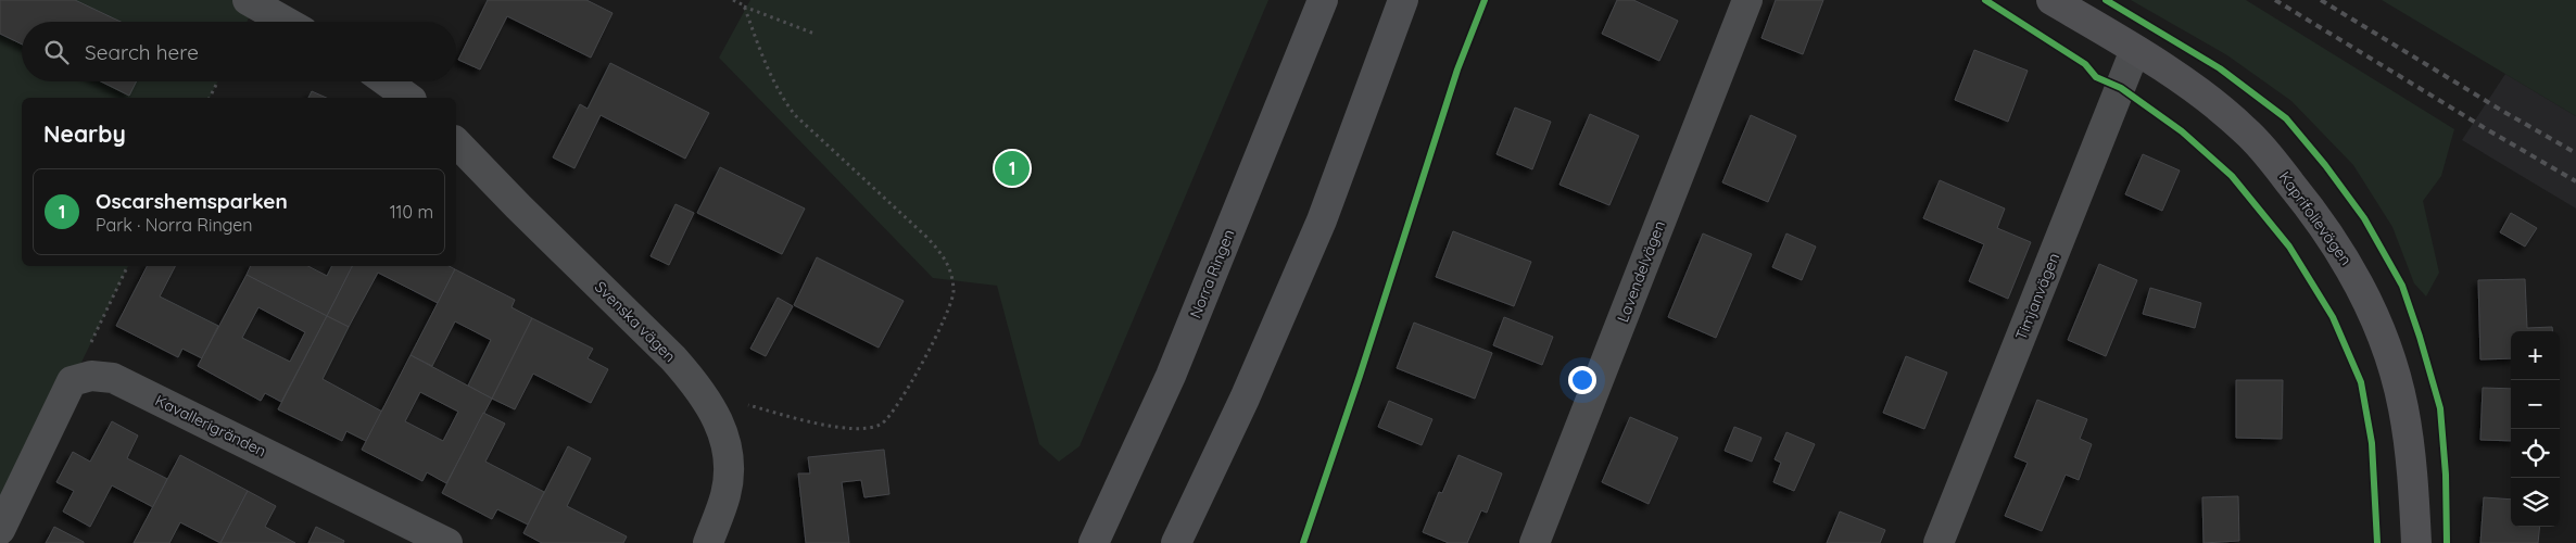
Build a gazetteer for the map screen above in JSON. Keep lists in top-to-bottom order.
{
  "streets": {
    "main road": ["Kaprifolievägen", "Norra Ringen"],
    "street": [
      "Lavendelvägen",
      "Timjanvägen",
      "Svenska vägen",
      "Kavallerigränden"
    ]
  },
  "crossings": [
    ["Kaprifolievägen", "Timjanvägen"]
  ],
  "page": {
    "search": "Search here",
    "heading": "Nearby",
    "pins": "1",
    "list": [
      {
        "mark": "1",
        "name": "Oscarshemsparken",
        "note": "Park · Norra Ringen",
        "value": "110 m"
      }
    ],
    "map_buttons": ["+", "−"]
  }
}
